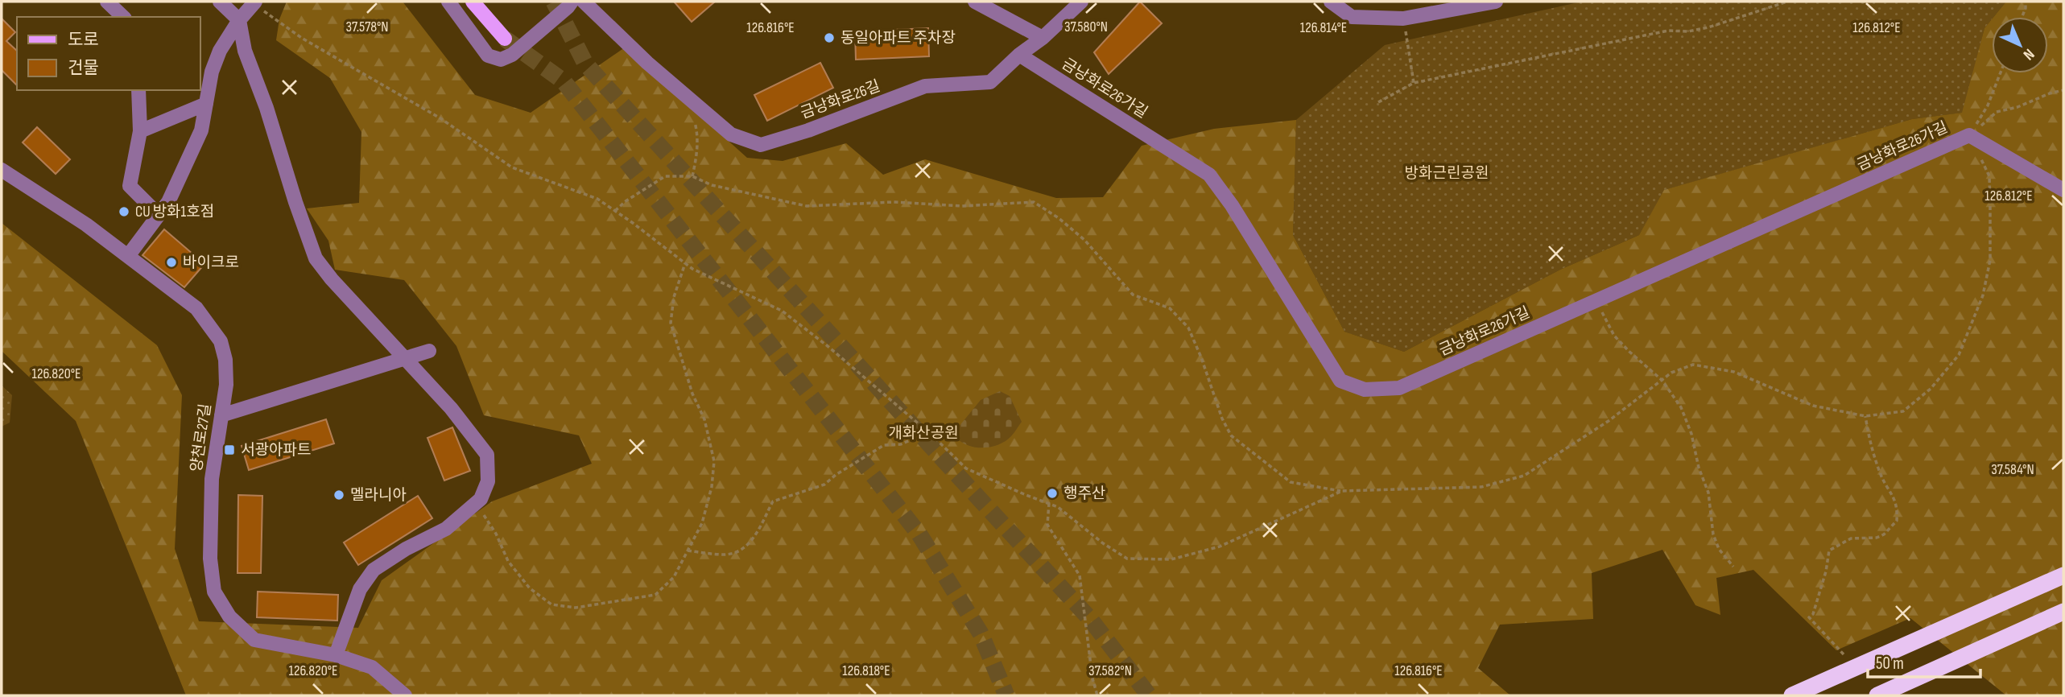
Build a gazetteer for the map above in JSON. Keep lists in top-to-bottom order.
{
  "streets": {
    "street": ["금낭화로26가길", "금낭화로26길", "양천로27길"]
  },
  "crossings": [
    ["금낭화로26가길", "금낭화로26길"]
  ],
  "parks": ["방화근린공원", "개화산공원"],
  "places": {
    "other": [
      "동일아파트 주차장",
      "CU 방화1호점",
      "바이크로",
      "행주산",
      "멜라니아"
    ],
    "transit": ["서광아파트"]
  },
  "legend": ["도로", "건물"],
  "scale_bar": "50 m",
  "north": "bottom right",
  "coordinates": [
    "37.578°N",
    "37.580°N",
    "126.816°E",
    "126.814°E",
    "126.812°E",
    "126.820°E",
    "37.584°N",
    "126.818°E",
    "37.582°N"
  ]
}
